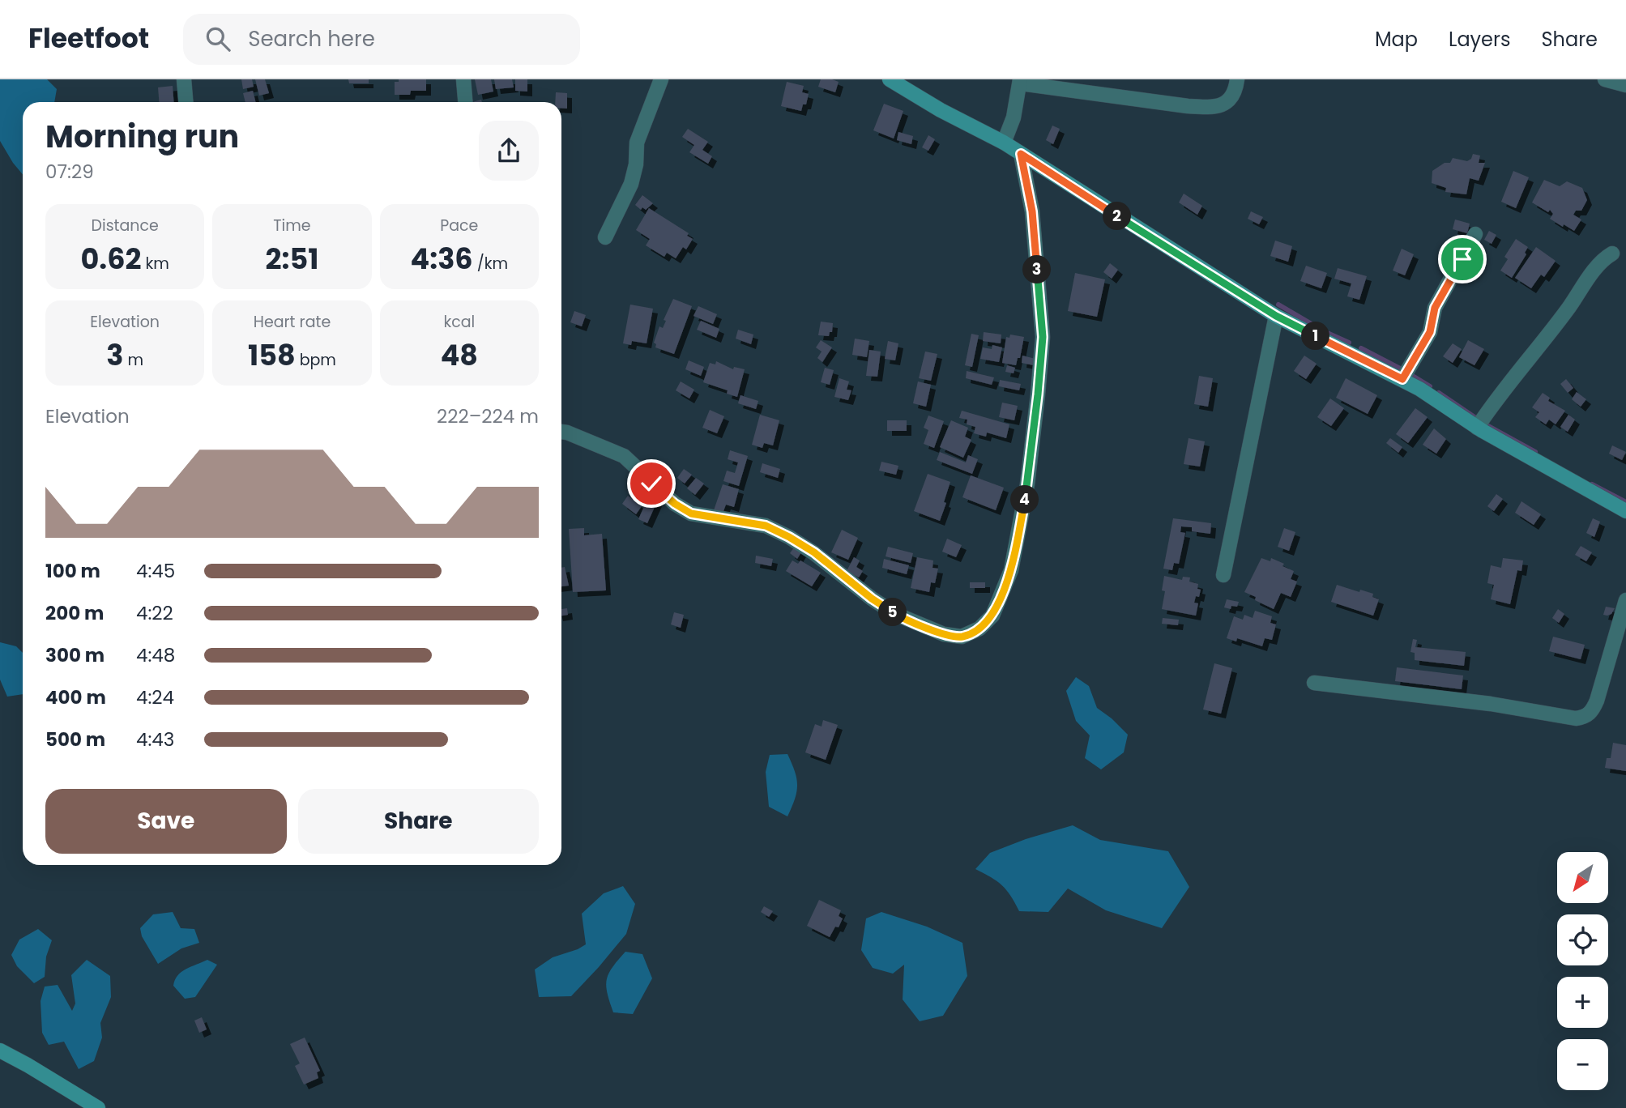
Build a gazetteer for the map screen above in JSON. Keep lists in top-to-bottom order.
{
  "north": "bottom left",
  "page": {
    "header": "Fleetfoot",
    "search": "Search here",
    "nav": ["Map", "Layers", "Share"],
    "heading": ["Morning run", "07:29"],
    "stats": [
      ["Distance", "0.62 km"],
      ["Time", "2:51"],
      ["Pace", "4:36 /km"],
      ["Elevation", "3 m"],
      ["Heart rate", "158 bpm"],
      ["kcal", "48"]
    ],
    "pins": [
      "2",
      "3",
      "1",
      "4",
      "5"
    ],
    "chart": ["Elevation", "222–224 m"],
    "list": [
      {
        "name": "100 m",
        "note": "4:45"
      },
      {
        "name": "200 m",
        "note": "4:22"
      },
      {
        "name": "300 m",
        "note": "4:48"
      },
      {
        "name": "400 m",
        "note": "4:24"
      },
      {
        "name": "500 m",
        "note": "4:43"
      }
    ],
    "buttons": ["Save", "Share"],
    "map_buttons": ["+", "−"]
  }
}
